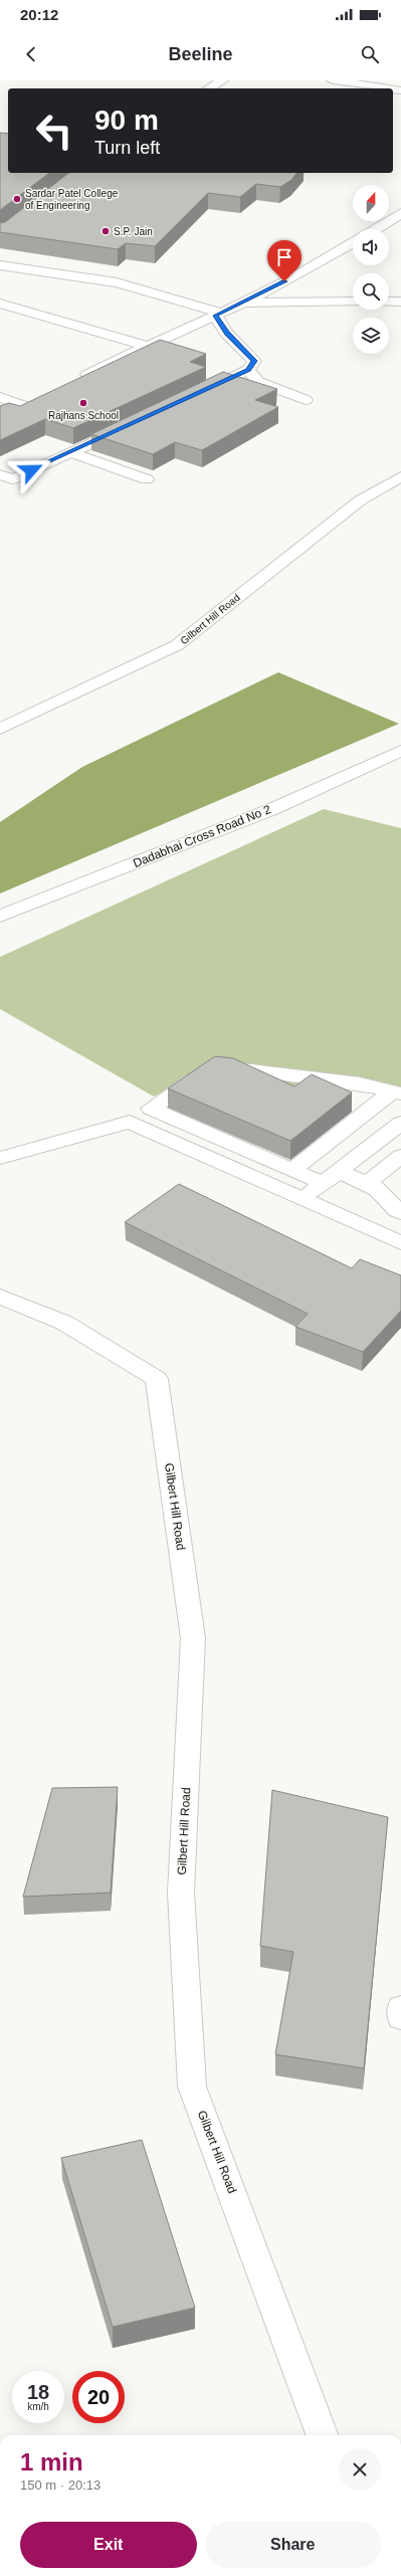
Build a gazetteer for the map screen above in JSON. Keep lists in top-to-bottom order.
{
  "streets": {
    "street": ["Gilbert Hill Road", "Dadabhai Cross Road No 2"]
  },
  "places": ["Sardar Patel College of Engineering", "S.P. Jain", "Rajhans School"],
  "north": "top",
  "page": {
    "status": "20:12",
    "header": "Beeline",
    "turn": ["90 m", "Turn left"],
    "speed": "18 km/h",
    "limit": "20",
    "heading": ["1 min", "150 m · 20:13"],
    "buttons": ["Exit", "Share"]
  }
}
